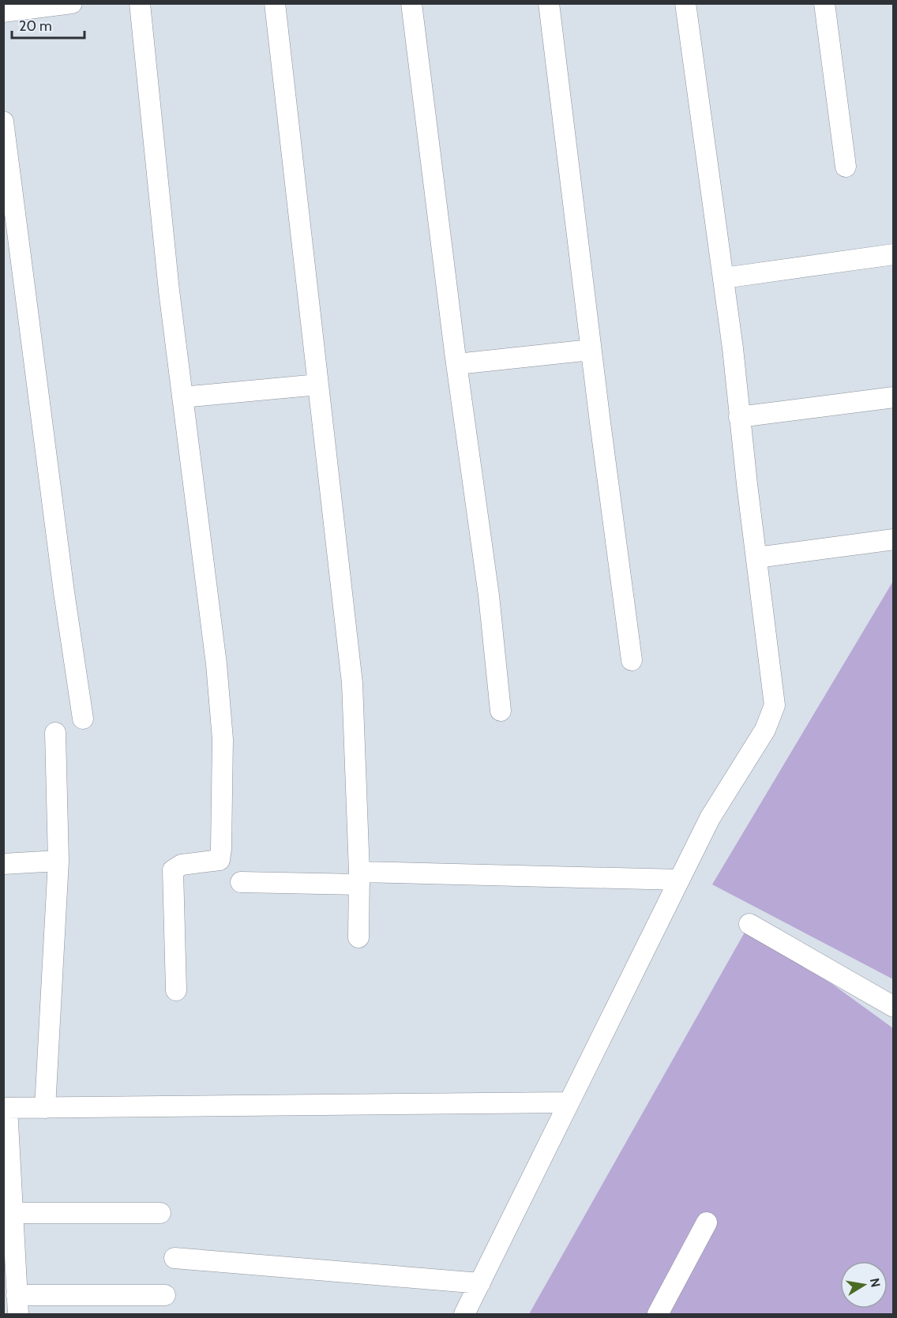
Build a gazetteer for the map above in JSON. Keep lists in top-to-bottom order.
{
  "scale_bar": "20 m",
  "north": "right"
}
